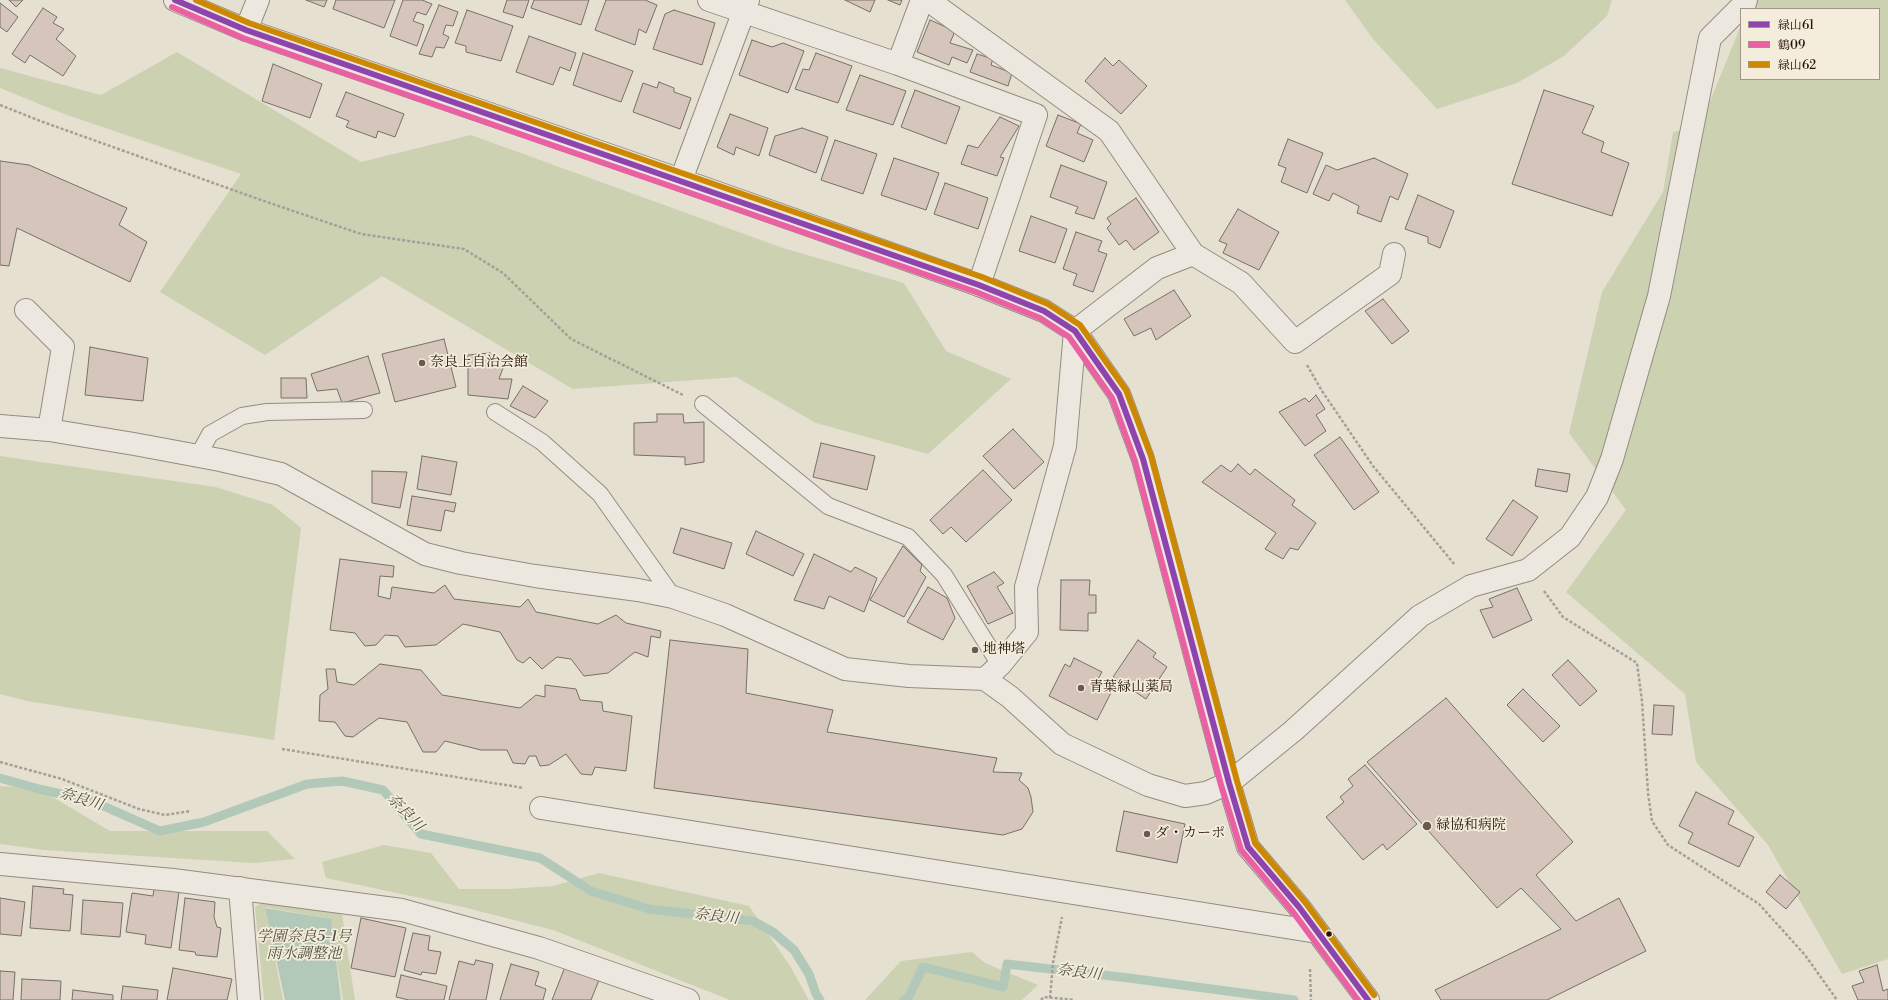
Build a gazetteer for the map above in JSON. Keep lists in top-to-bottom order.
{
  "water": ["奈良川", "学園奈良5-1号 雨水調整池"],
  "places": [
    "奈良上自治会館",
    "地神塔",
    "青葉緑山薬局",
    "緑協和病院",
    "ダ・カーポ"
  ],
  "lines": ["transit line 緑山61", "transit line 緑山62", "transit line 鶴09"],
  "legend": ["緑山61", "鶴09", "緑山62"]
}
